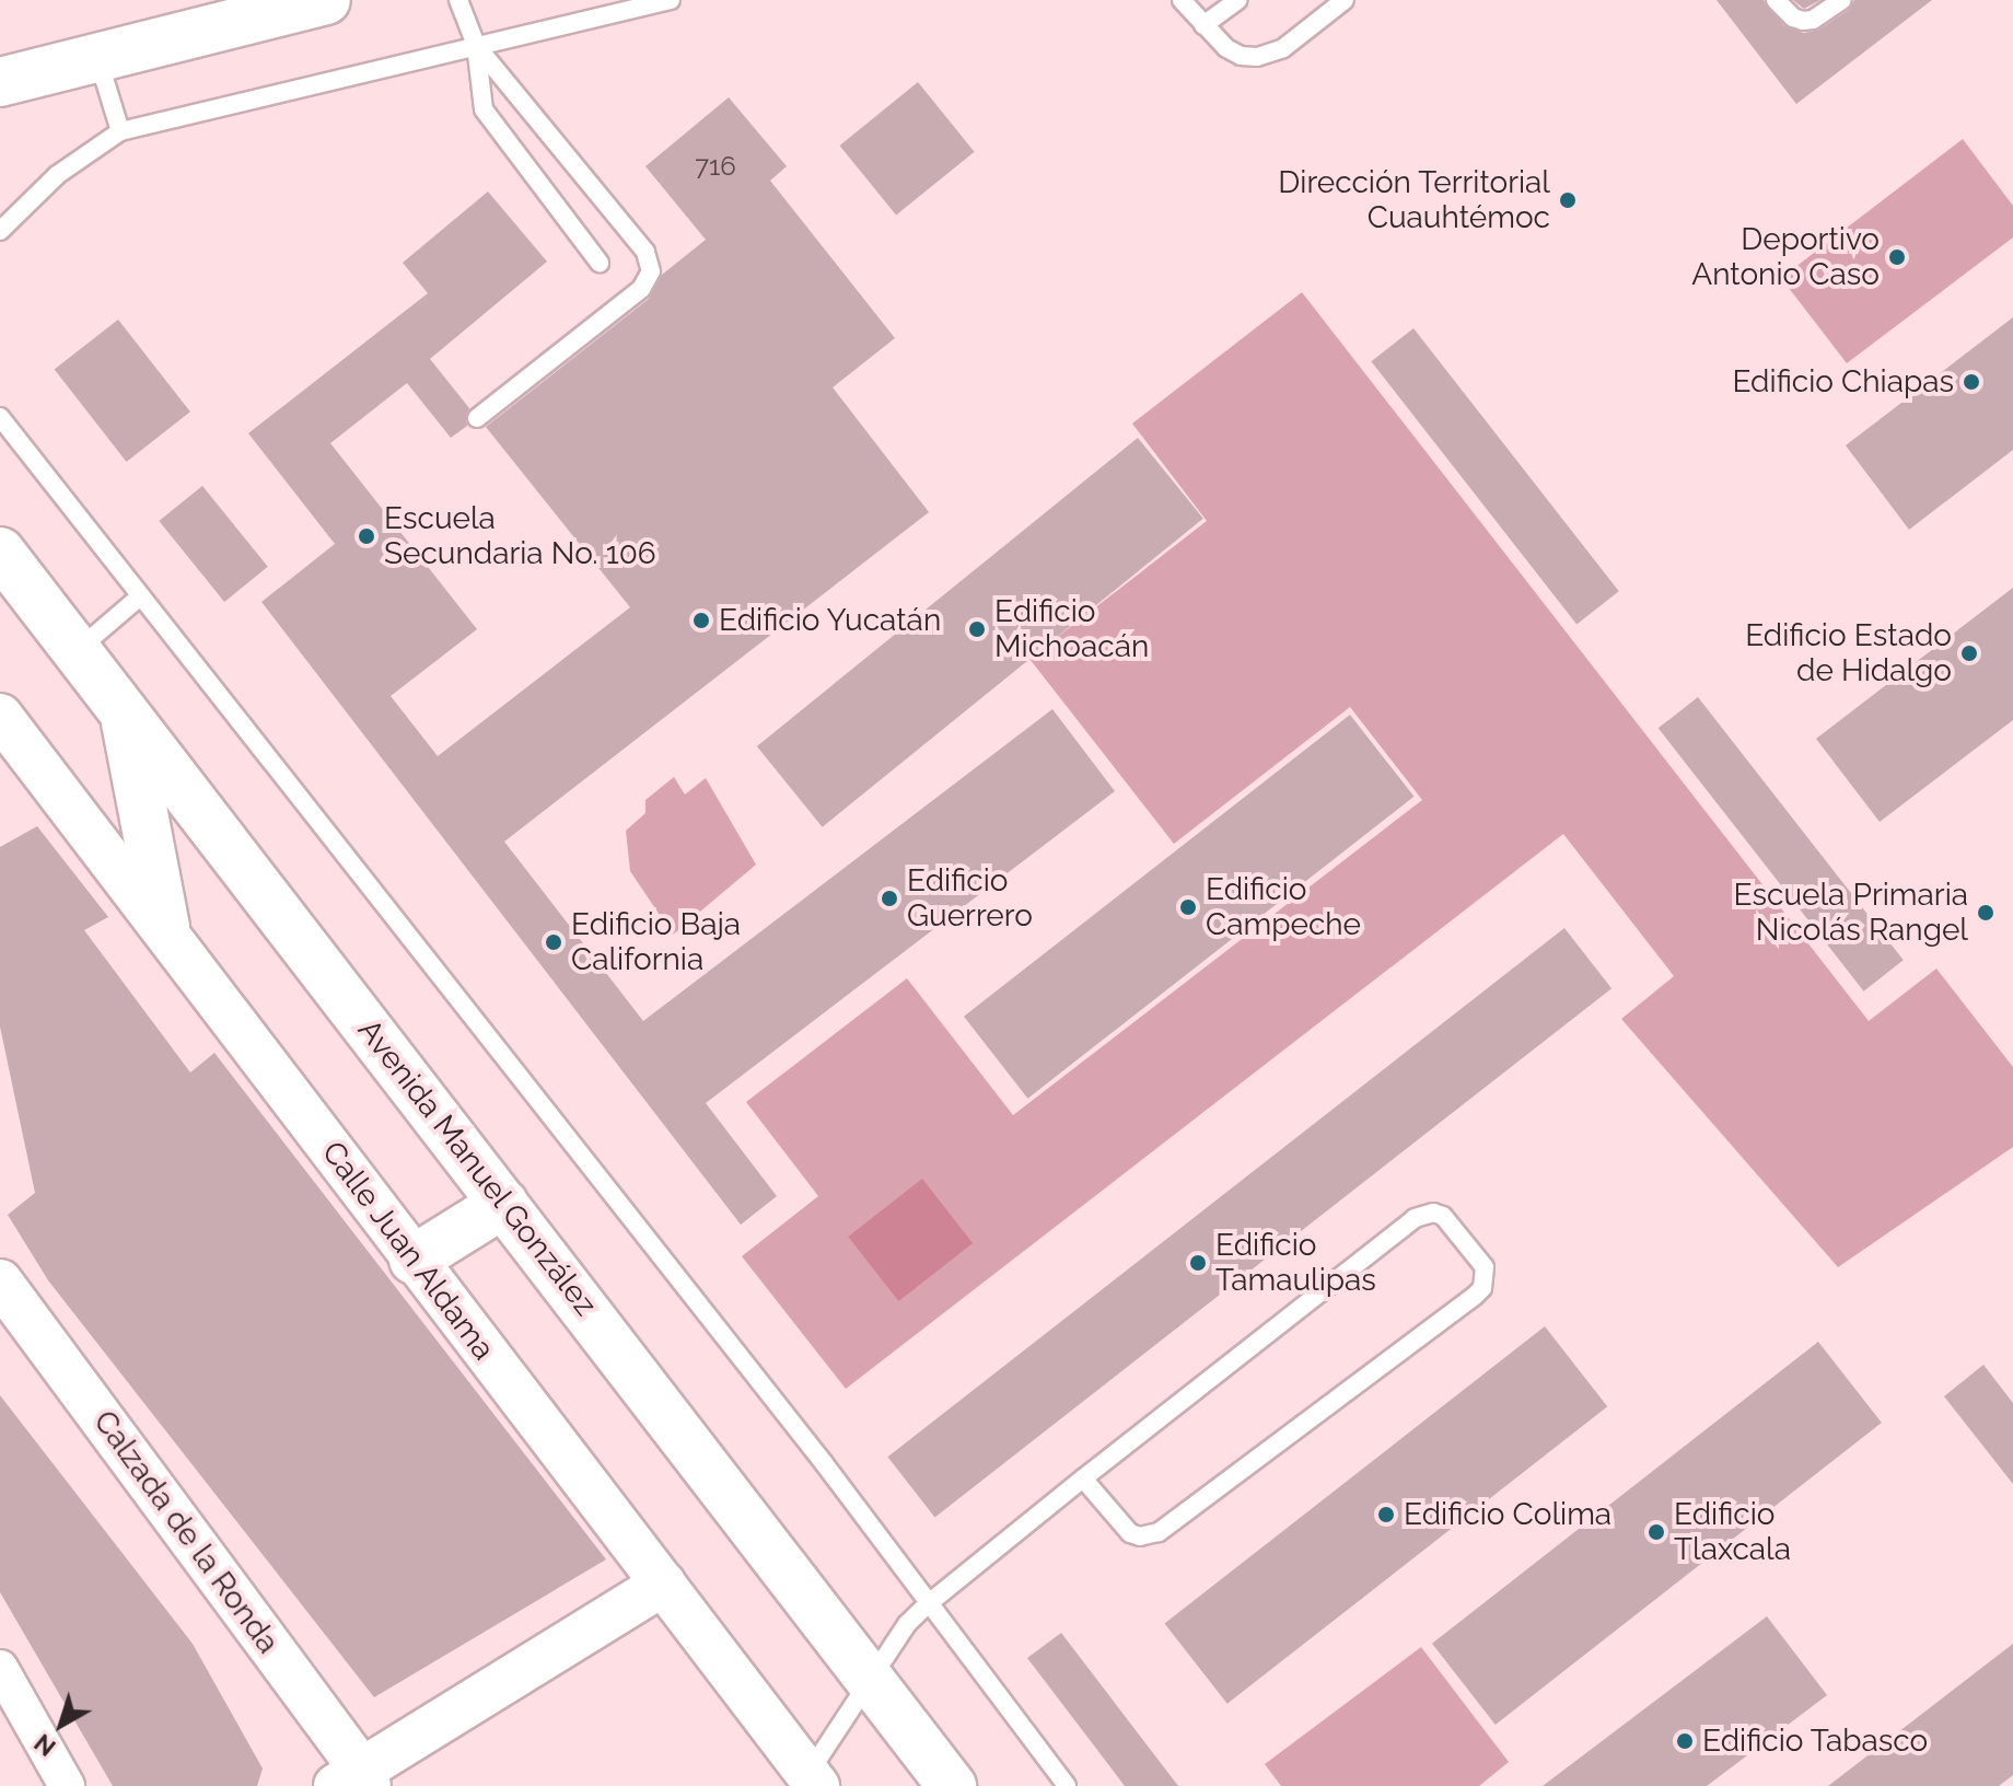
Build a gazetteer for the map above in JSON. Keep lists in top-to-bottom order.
{
  "streets": {
    "main road": ["Avenida Manuel González"],
    "street": ["Calle Juan Aldama", "Calzada de la Ronda"]
  },
  "places": [
    "Dirección Territorial Cuauhtémoc",
    "Deportivo Antonio Caso",
    "Edificio Chiapas",
    "Escuela Secundaria No. 106",
    "Edificio Yucatán",
    "Edificio Michoacán",
    "Edificio Estado de Hidalgo",
    "Edificio Guerrero",
    "Edificio Campeche",
    "Escuela Primaria Nicolás Rangel",
    "Edificio Baja California",
    "Edificio Tamaulipas",
    "Edificio Colima",
    "Edificio Tlaxcala",
    "Edificio Tabasco"
  ],
  "house_numbers": ["716"],
  "north": "bottom left"
}
